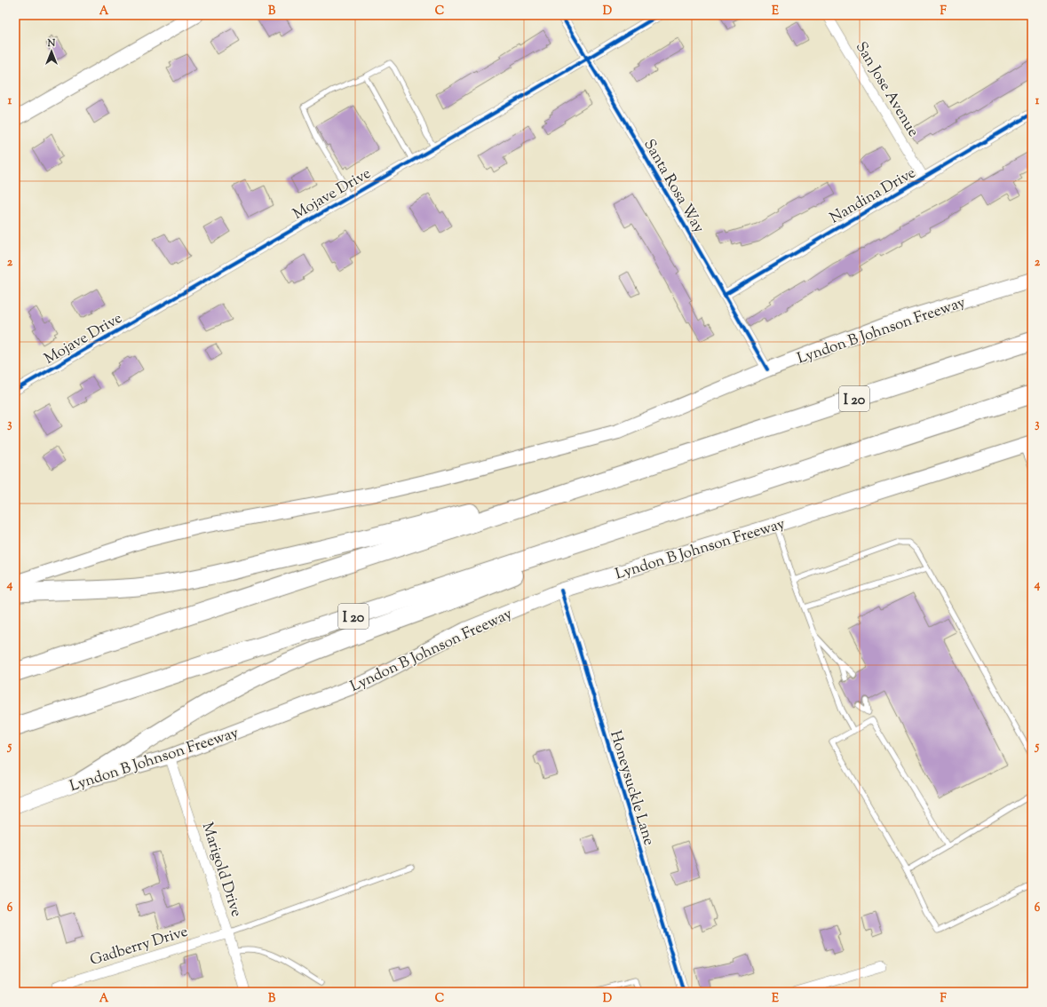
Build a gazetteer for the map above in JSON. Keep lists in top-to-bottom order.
{
  "streets": {
    "highway": ["I 20"],
    "main road": ["Lyndon B Johnson Freeway"],
    "street": [
      "San Jose Avenue",
      "Santa Rosa Way",
      "Mojave Drive",
      "Nandina Drive",
      "Honeysuckle Lane",
      "Marigold Drive",
      "Gadberry Drive"
    ]
  },
  "crossings": [
    ["San Jose Avenue", "Nandina Drive"],
    ["Santa Rosa Way", "Mojave Drive"],
    ["Santa Rosa Way", "Nandina Drive"],
    ["Santa Rosa Way", "Lyndon B Johnson Freeway"],
    ["Lyndon B Johnson Freeway", "Honeysuckle Lane"],
    ["Lyndon B Johnson Freeway", "Marigold Drive"],
    ["Marigold Drive", "Gadberry Drive"]
  ],
  "north": "top",
  "grid": {
    "columns": [
      "A",
      "B",
      "C",
      "D",
      "E",
      "F"
    ],
    "rows": [
      "1",
      "2",
      "3",
      "4",
      "5",
      "6"
    ]
  }
}
